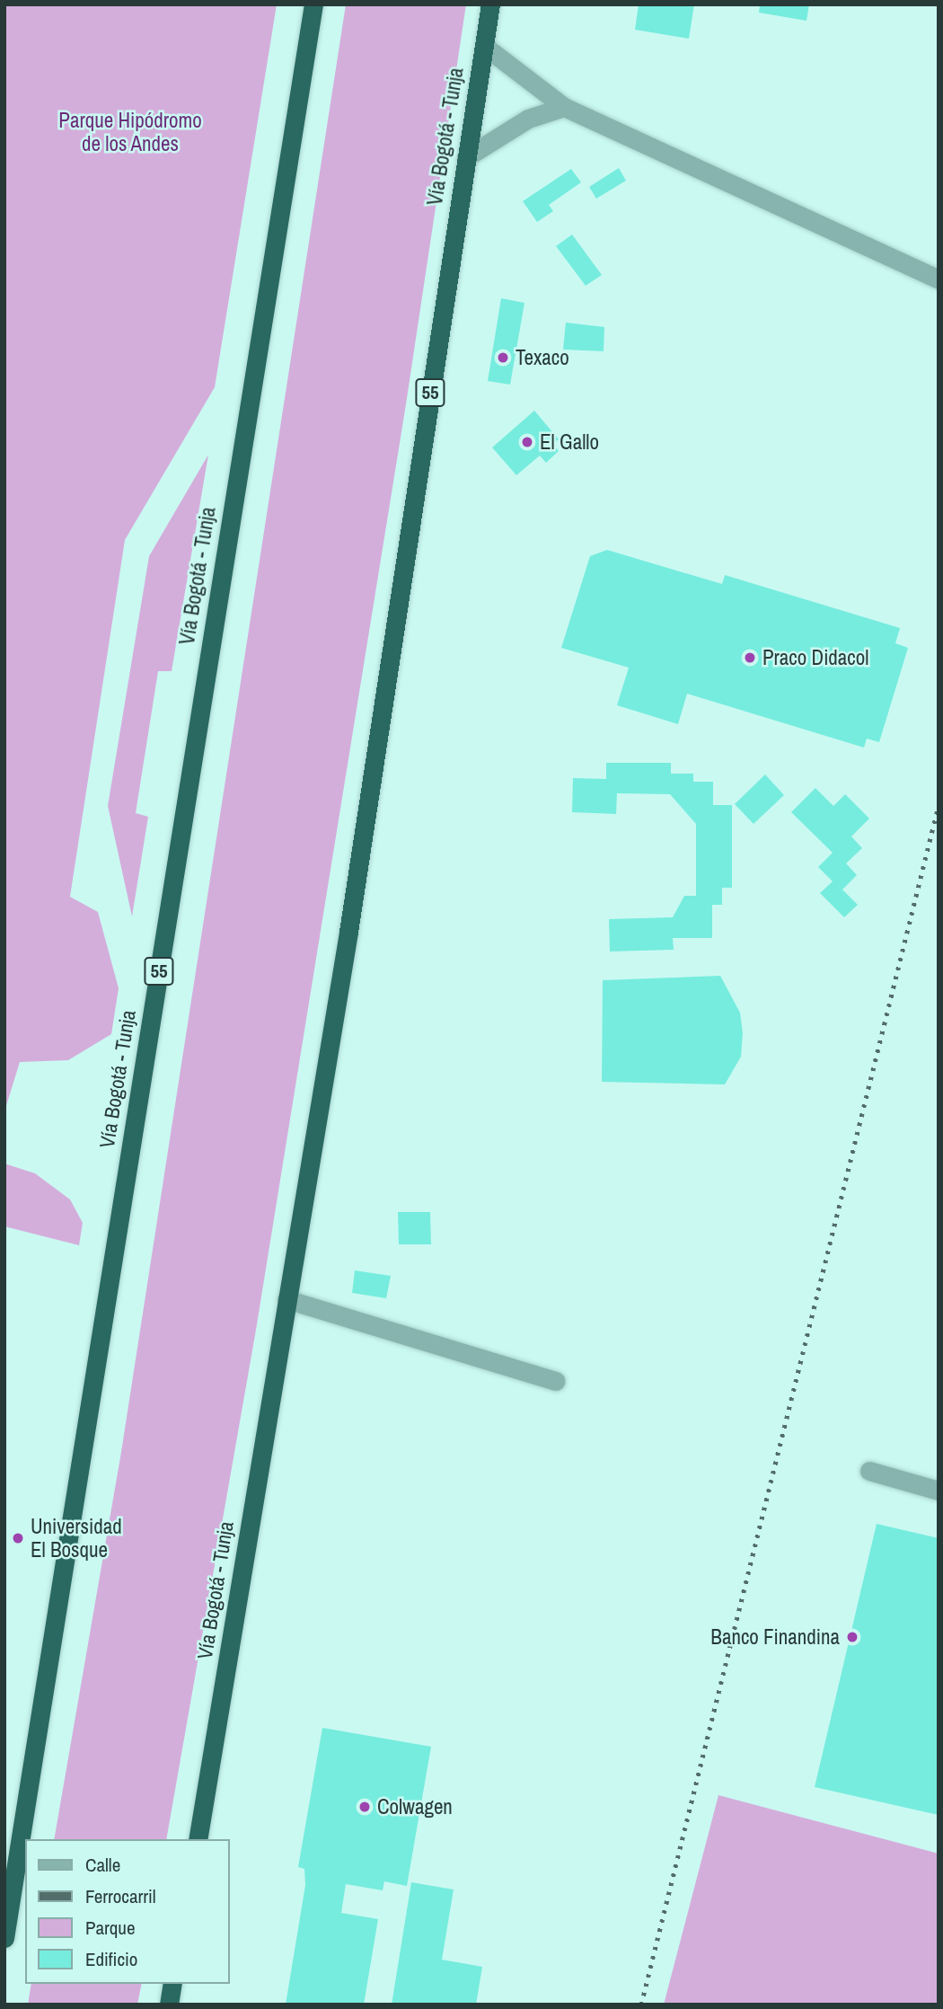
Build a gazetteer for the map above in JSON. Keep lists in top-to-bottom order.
{
  "streets": {
    "highway": ["Vía Bogotá - Tunja", "55"]
  },
  "parks": ["Parque Hipódromo de los Andes"],
  "places": [
    "Texaco",
    "El Gallo",
    "Praco Didacol",
    "Universidad El Bosque",
    "Banco Finandina",
    "Colwagen"
  ],
  "legend": [
    "Calle",
    "Ferrocarril",
    "Parque",
    "Edificio"
  ]
}
